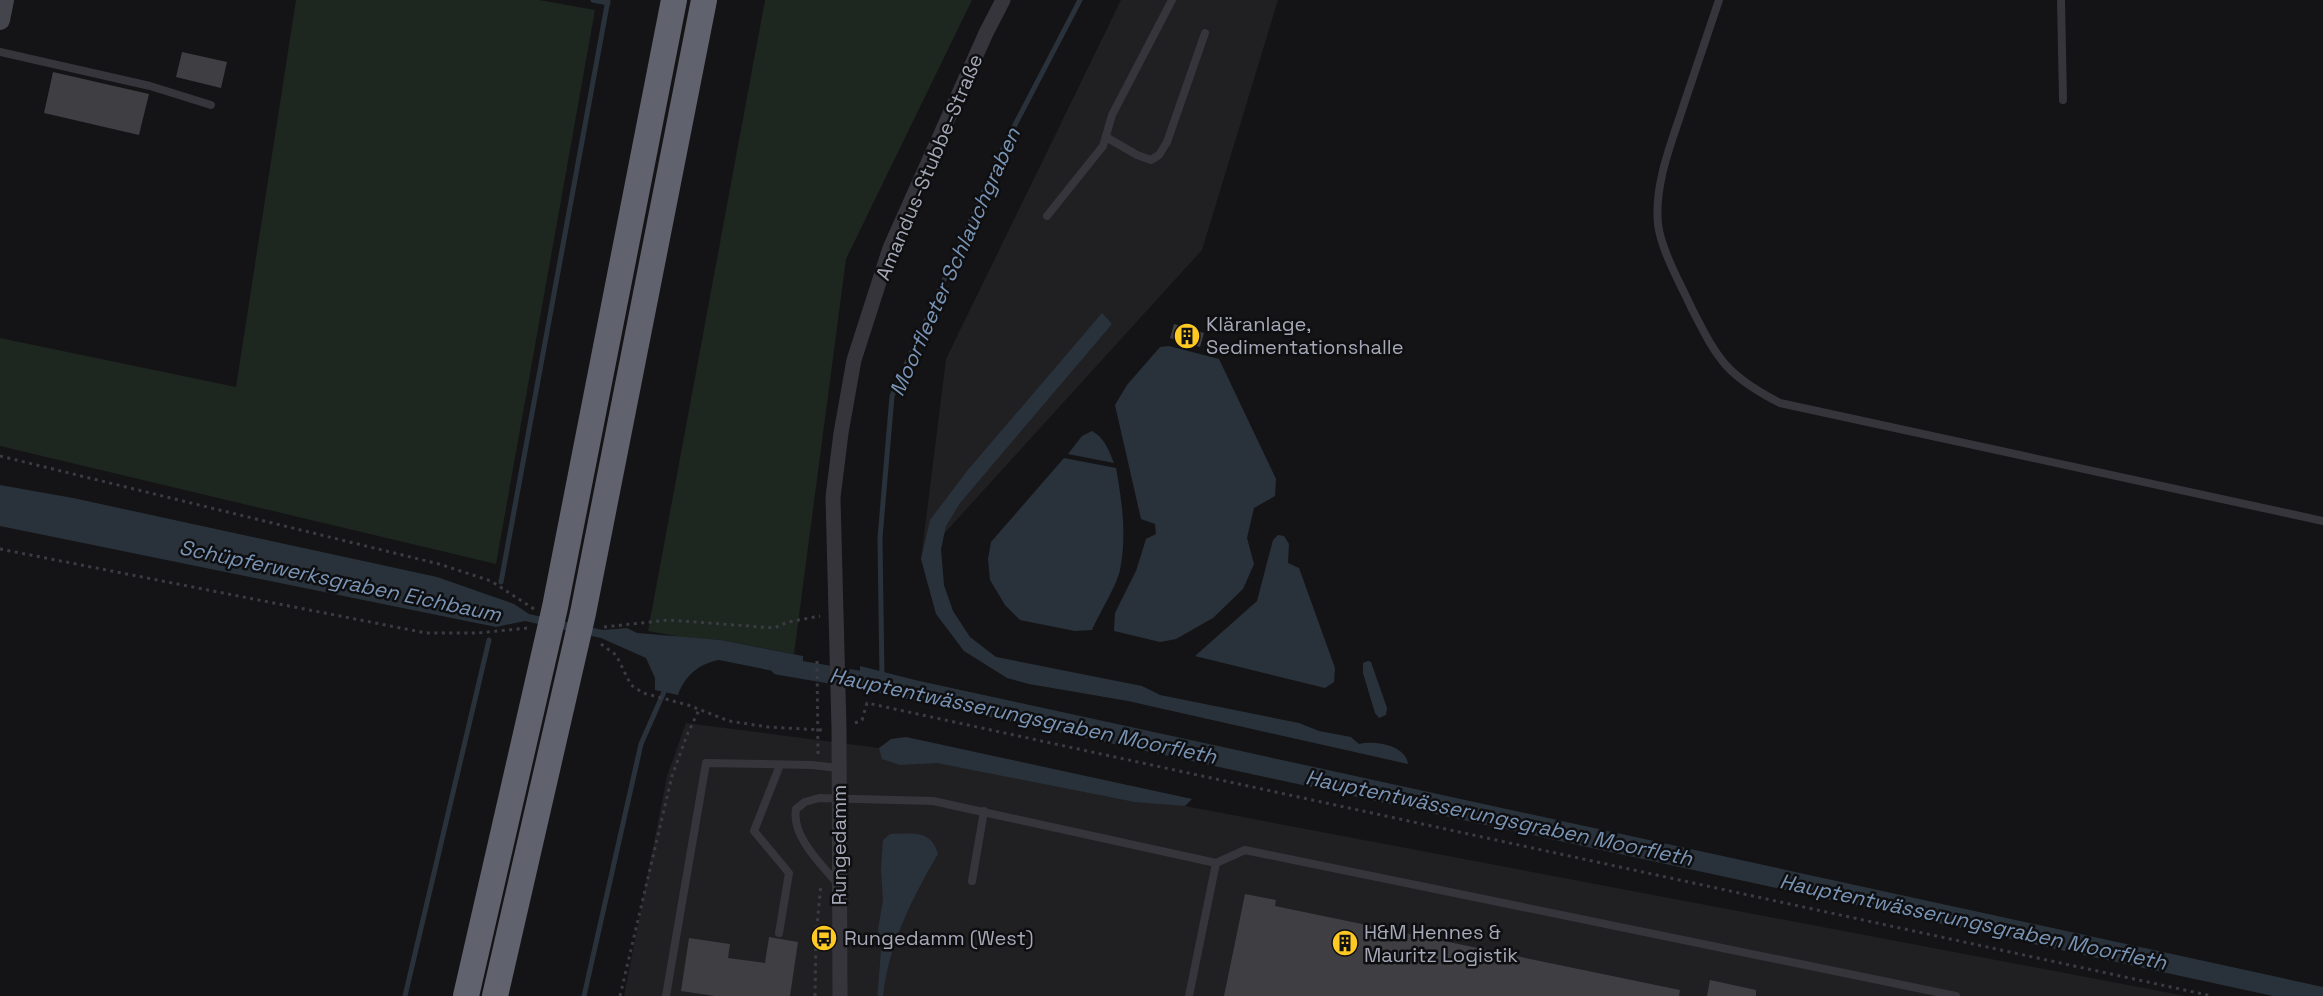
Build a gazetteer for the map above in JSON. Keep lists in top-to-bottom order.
{
  "streets": {
    "street": ["Amandus-Stubbe-Straße", "Rungedamm"]
  },
  "crossings": [
    ["Amandus-Stubbe-Straße", "Rungedamm"]
  ],
  "water": ["Moorfleeter Schlauchgraben", "Schüpferwerksgraben Eichbaum", "Hauptentwässerungsgraben Moorfleth"],
  "places": {
    "building": ["Kläranlage, Sedimentationshalle", "H&M Hennes & Mauritz Logistik"],
    "bus stop": ["Rungedamm (West)"]
  }
}
